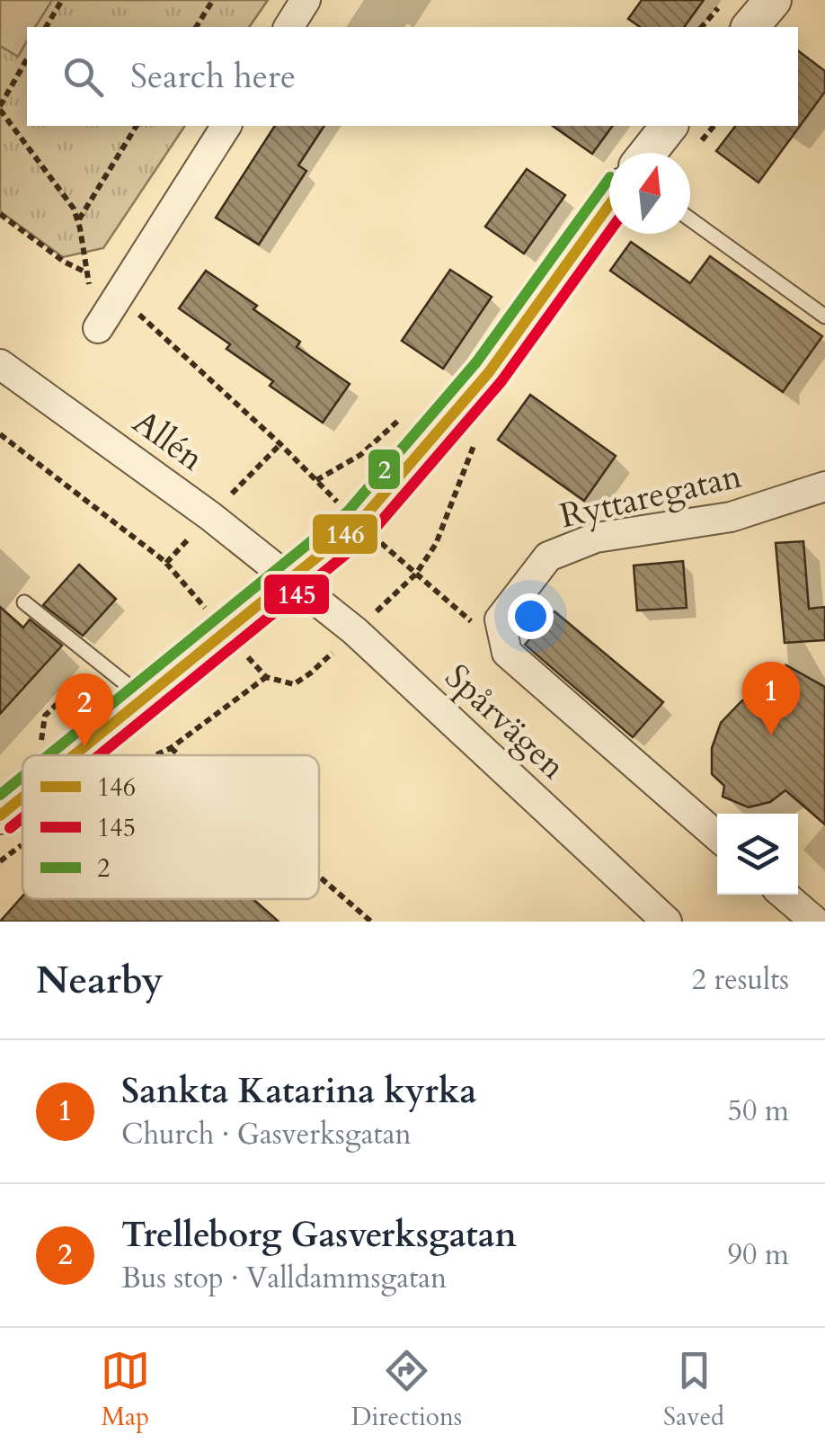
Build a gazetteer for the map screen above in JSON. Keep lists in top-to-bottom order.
{
  "streets": {
    "street": ["Allén", "Ryttaregatan", "Spårvägen"]
  },
  "crossings": [
    ["Allén", "Spårvägen"]
  ],
  "lines": ["transit line 2", "transit line 146", "transit line 145"],
  "legend": ["146", "145", "2"],
  "north": "top",
  "page": {
    "search": "Search here",
    "pins": ["1", "2"],
    "heading": ["Nearby", "2 results"],
    "list": [
      {
        "mark": "1",
        "name": "Sankta Katarina kyrka",
        "note": "Church · Gasverksgatan",
        "value": "50 m"
      },
      {
        "mark": "2",
        "name": "Trelleborg Gasverksgatan",
        "note": "Bus stop · Valldammsgatan",
        "value": "90 m"
      }
    ],
    "nav": ["Map", "Directions", "Saved"]
  }
}
